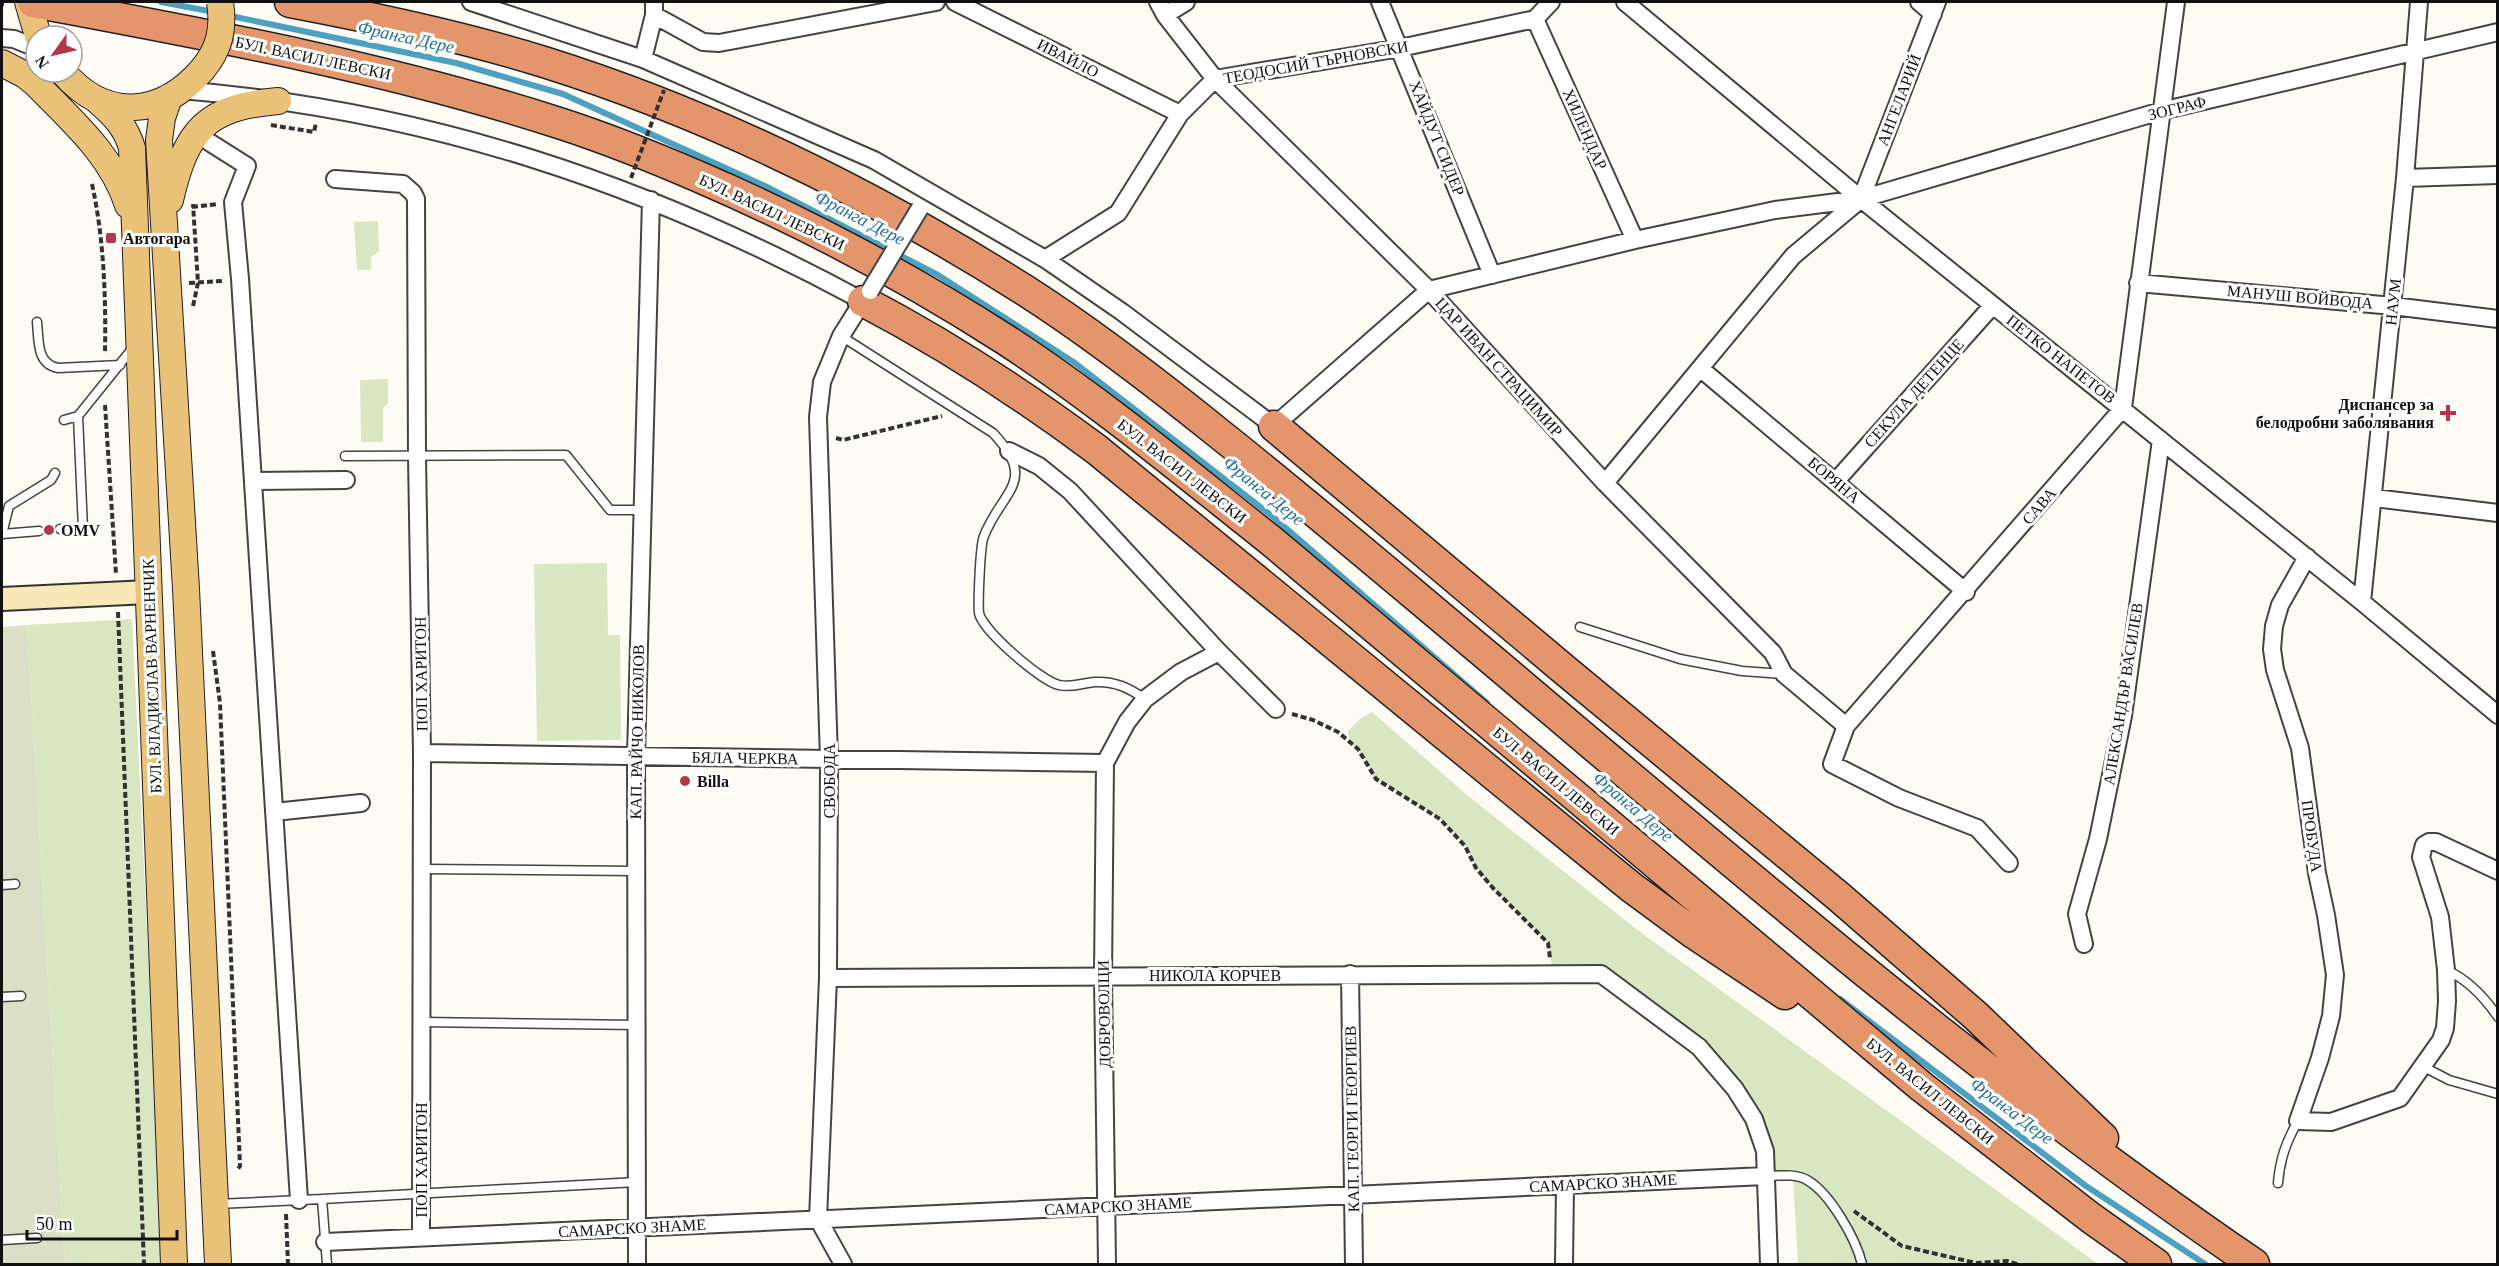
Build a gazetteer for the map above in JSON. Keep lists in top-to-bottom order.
{
  "streets": {
    "highway": ["БУЛ. ВАСИЛ ЛЕВСКИ"],
    "main road": ["БУЛ. ВЛАДИСЛАВ ВАРНЕНЧИК"],
    "street": [
      "ИВАЙЛО",
      "ТЕОДОСИЙ ТЪРНОВСКИ",
      "АНГЕЛАРИЙ",
      "ЗОГРАФ",
      "ХИЛЕНДАР",
      "ХАЙДУТ СИДЕР",
      "MАНУШ ВОЙВОДА",
      "НАУМ",
      "ПЕТКО НАПЕТОВ",
      "ЦАР ИВАН СТРАЦИМИР",
      "СЕКУЛА ДЕТЕНЦЕ",
      "БОРЯНА",
      "САВА",
      "ПОП ХАРИТОН",
      "АЛЕКСАНДЪР ВАСИЛЕВ",
      "КАП. РАЙЧО НИКОЛОВ",
      "БЯЛА ЧЕРКВА",
      "СВОБОДА",
      "ПРOБУДA",
      "НИКОЛА КОРЧЕВ",
      "ДОБРОВОЛЦИ",
      "КАП. ГЕОРГИ ГЕОРГИЕВ",
      "САМАРСКО ЗНАМЕ"
    ]
  },
  "crossings": [
    ["ИВАЙЛО", "ТЕОДОСИЙ ТЪРНОВСКИ"],
    ["ТЕОДОСИЙ ТЪРНОВСКИ", "ХИЛЕНДАР"],
    ["ТЕОДОСИЙ ТЪРНОВСКИ", "ХАЙДУТ СИДЕР"],
    ["ТЕОДОСИЙ ТЪРНОВСКИ", "ЦАР ИВАН СТРАЦИМИР"],
    ["АНГЕЛАРИЙ", "ЗОГРАФ"],
    ["АНГЕЛАРИЙ", "ПЕТКО НАПЕТОВ"],
    ["ЗОГРАФ", "НАУМ"],
    ["ЗОГРАФ", "ПЕТКО НАПЕТОВ"],
    ["MАНУШ ВОЙВОДА", "НАУМ"],
    ["НАУМ", "ПЕТКО НАПЕТОВ"],
    ["ПЕТКО НАПЕТОВ", "СЕКУЛА ДЕТЕНЦЕ"],
    ["ПЕТКО НАПЕТОВ", "САВА"],
    ["ПЕТКО НАПЕТОВ", "АЛЕКСАНДЪР ВАСИЛЕВ"],
    ["ПЕТКО НАПЕТОВ", "ПРOБУДA"],
    ["ЦАР ИВАН СТРАЦИМИР", "САВА"],
    ["СЕКУЛА ДЕТЕНЦЕ", "БОРЯНА"],
    ["БОРЯНА", "САВА"],
    ["ПОП ХАРИТОН", "БЯЛА ЧЕРКВА"],
    ["ПОП ХАРИТОН", "САМАРСКО ЗНАМЕ"],
    ["КАП. РАЙЧО НИКОЛОВ", "БЯЛА ЧЕРКВА"],
    ["КАП. РАЙЧО НИКОЛОВ", "САМАРСКО ЗНАМЕ"],
    ["БЯЛА ЧЕРКВА", "СВОБОДА"],
    ["БЯЛА ЧЕРКВА", "ДОБРОВОЛЦИ"],
    ["СВОБОДА", "НИКОЛА КОРЧЕВ"],
    ["СВОБОДА", "САМАРСКО ЗНАМЕ"],
    ["НИКОЛА КОРЧЕВ", "ДОБРОВОЛЦИ"],
    ["НИКОЛА КОРЧЕВ", "КАП. ГЕОРГИ ГЕОРГИЕВ"],
    ["НИКОЛА КОРЧЕВ", "САМАРСКО ЗНАМЕ"],
    ["ДОБРОВОЛЦИ", "САМАРСКО ЗНАМЕ"],
    ["КАП. ГЕОРГИ ГЕОРГИЕВ", "САМАРСКО ЗНАМЕ"]
  ],
  "water": ["Франга Дере"],
  "places": {
    "transit": ["Автогара"],
    "health": ["Диспансер за белодробни заболявания"],
    "other": ["OMV", "Billa"]
  },
  "scale_bar": "50 m",
  "north": "bottom left"
}
